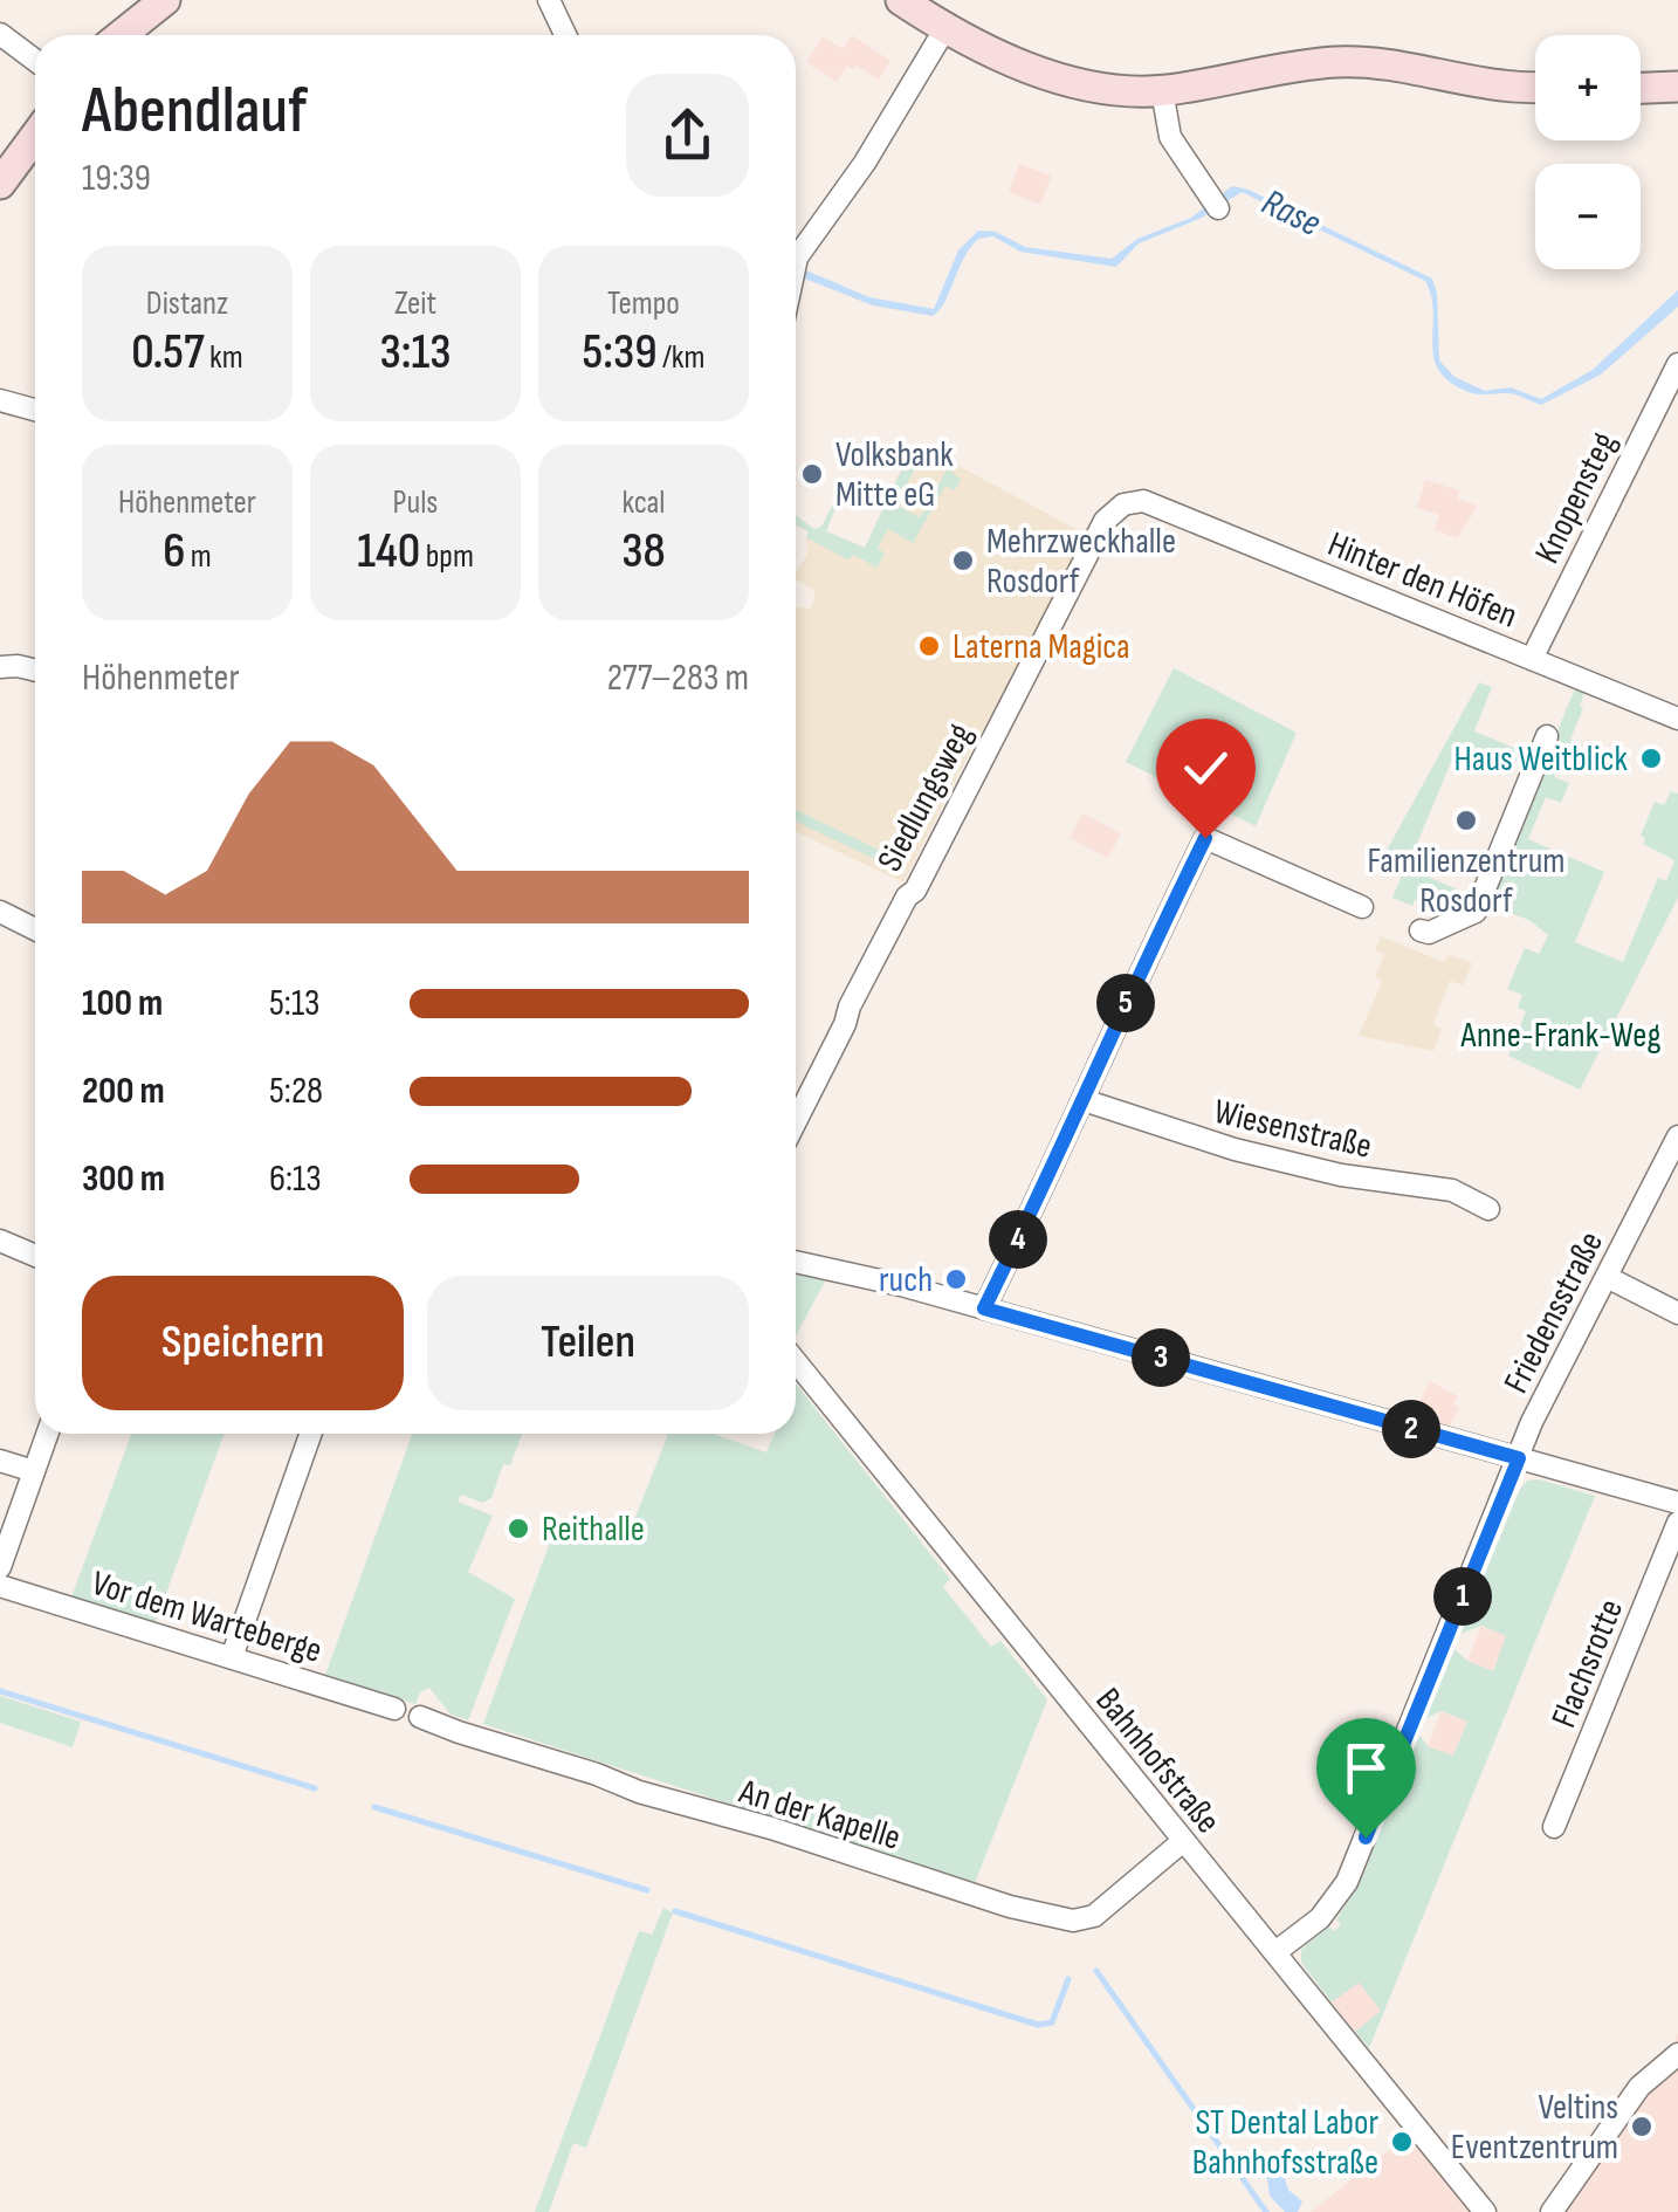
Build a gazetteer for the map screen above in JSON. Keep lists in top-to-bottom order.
{
  "streets": {
    "street": [
      "Knopensteg",
      "Hinter den Höfen",
      "Siedlungsweg",
      "Wiesenstraße",
      "Friedensstraße",
      "Vor dem Warteberge",
      "Flachsrotte",
      "Bahnhofstraße",
      "An der Kapelle"
    ]
  },
  "crossings": [
    ["Knopensteg", "Hinter den Höfen"],
    ["Hinter den Höfen", "Siedlungsweg"],
    ["Friedensstraße", "Bahnhofstraße"],
    ["Bahnhofstraße", "An der Kapelle"]
  ],
  "water": ["Rase"],
  "parks": ["Anne-Frank-Weg"],
  "places": [
    "Volksbank Mitte eG",
    "Mehrzweckhalle Rosdorf",
    "Laterna Magica",
    "Haus Weitblick",
    "Familienzentrum Rosdorf",
    "ruch",
    "Reithalle",
    "Veltins Eventzentrum",
    "ST Dental Labor Bahnhofsstraße"
  ],
  "page": {
    "map_buttons": ["+", "−"],
    "heading": ["Abendlauf", "19:39"],
    "stats": [
      ["Distanz", "0.57 km"],
      ["Zeit", "3:13"],
      ["Tempo", "5:39 /km"],
      ["Höhenmeter", "6 m"],
      ["Puls", "140 bpm"],
      ["kcal", "38"]
    ],
    "chart": ["Höhenmeter", "277–283 m"],
    "list": [
      {
        "name": "100 m",
        "note": "5:13"
      },
      {
        "name": "200 m",
        "note": "5:28"
      },
      {
        "name": "300 m",
        "note": "6:13"
      }
    ],
    "pins": [
      "5",
      "4",
      "3",
      "2",
      "1"
    ],
    "buttons": ["Speichern", "Teilen"]
  }
}
